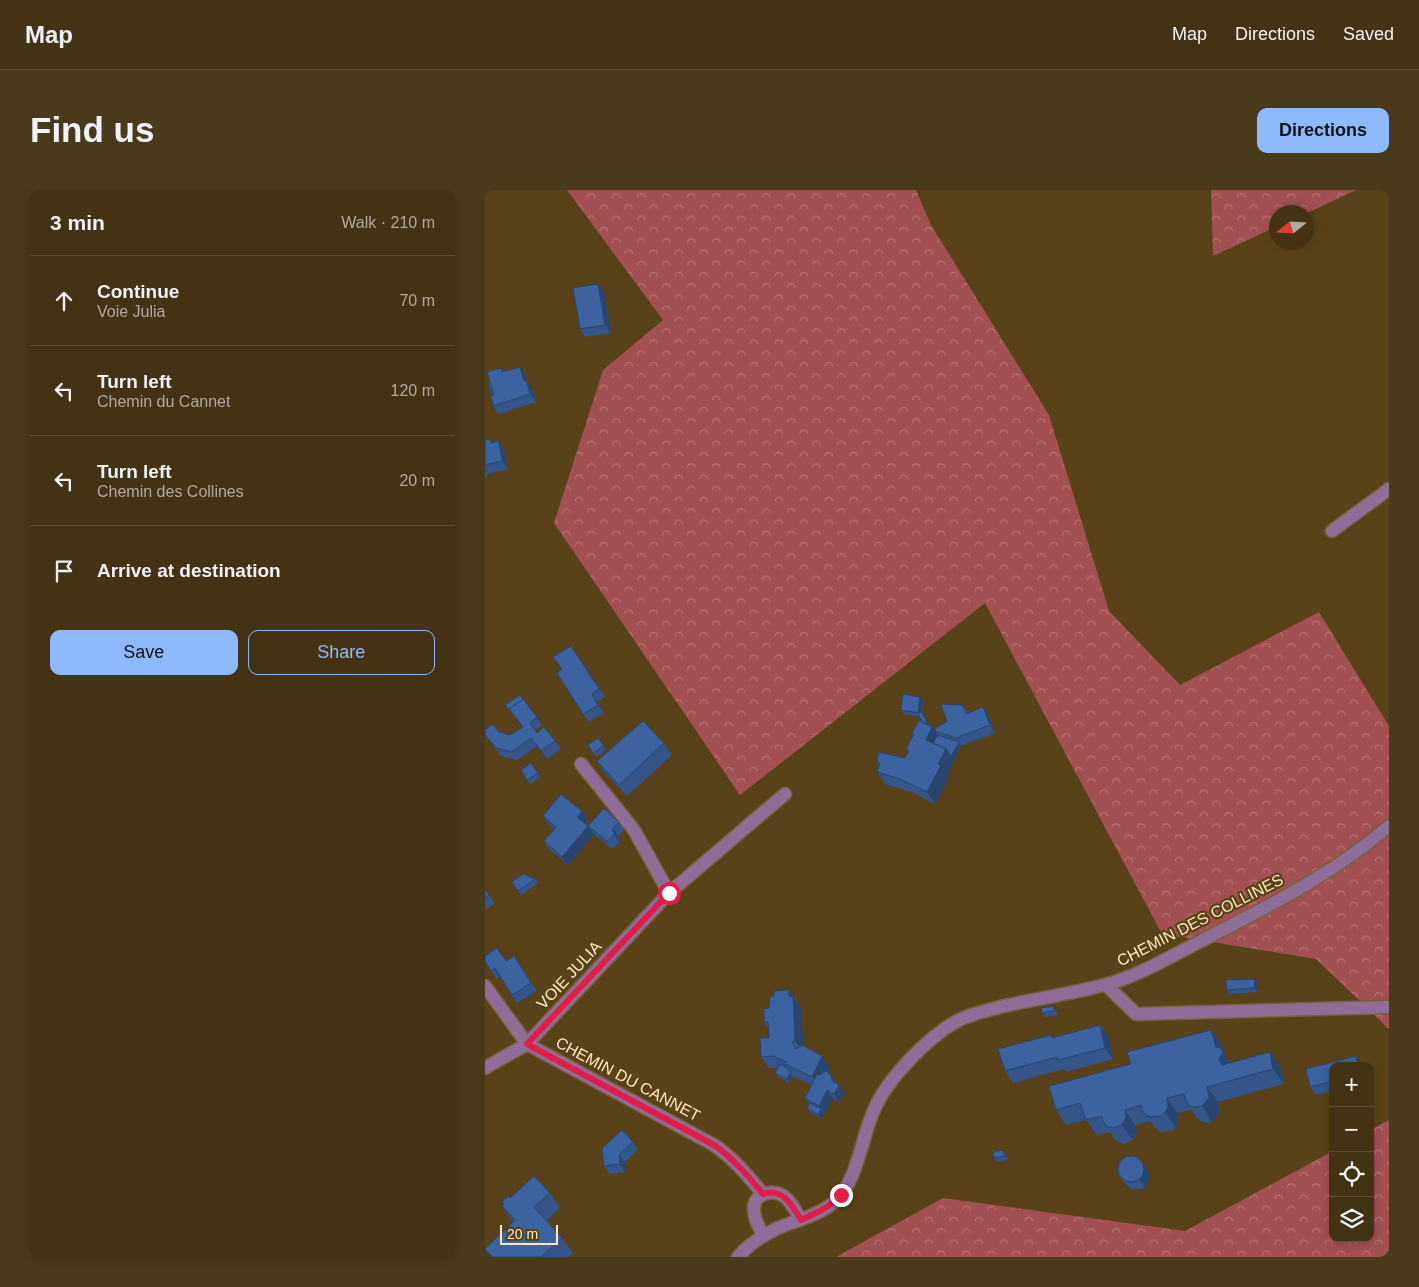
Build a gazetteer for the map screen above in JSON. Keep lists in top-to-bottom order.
{
  "streets": {
    "street": ["CHEMIN DES COLLINES", "VOIE JULIA", "CHEMIN DU CANNET"]
  },
  "crossings": [
    ["VOIE JULIA", "CHEMIN DU CANNET"]
  ],
  "scale_bar": "20 m",
  "north": "left",
  "page": {
    "header": "Map",
    "nav": ["Map", "Directions", "Saved"],
    "buttons": [
      "Directions",
      ["Save", "Share"]
    ],
    "title": "Find us",
    "heading": ["3 min", "Walk · 210 m"],
    "list": [
      ["Continue", "Voie Julia", "70 m"],
      ["Turn left", "Chemin du Cannet", "120 m"],
      ["Turn left", "Chemin des Collines", "20 m"],
      "Arrive at destination"
    ],
    "map_buttons": ["+", "−"],
    "scale": "20 m"
  }
}
